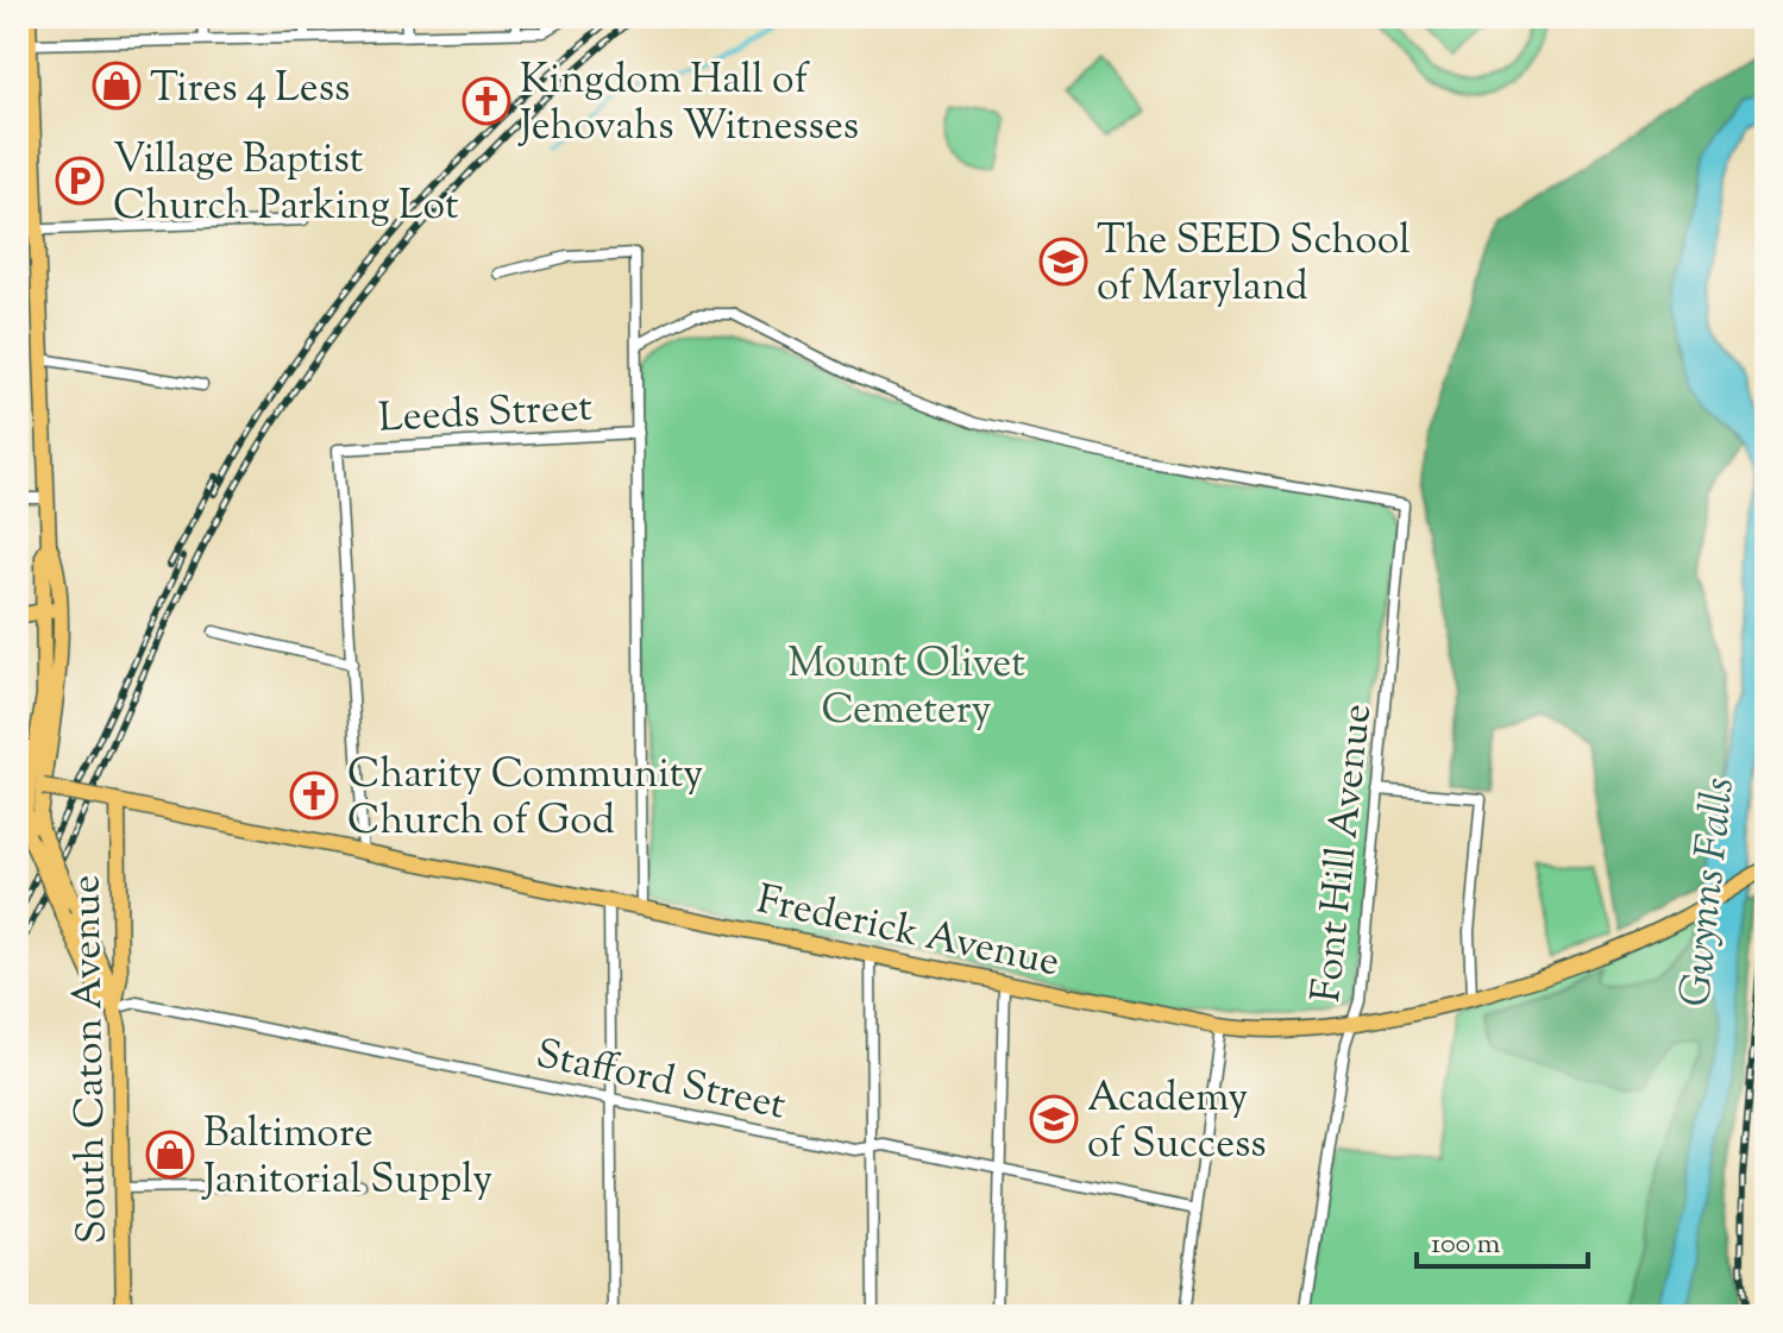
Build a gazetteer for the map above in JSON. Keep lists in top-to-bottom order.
{
  "streets": {
    "main road": ["Frederick Avenue", "South Caton Avenue"],
    "street": ["Leeds Street", "Font Hill Avenue", "Stafford Street"]
  },
  "crossings": [
    ["Font Hill Avenue", "Frederick Avenue"],
    ["Frederick Avenue", "South Caton Avenue"],
    ["South Caton Avenue", "Stafford Street"]
  ],
  "water": ["Gwynns Falls"],
  "parks": ["Mount Olivet Cemetery"],
  "places": {
    "shop": ["Tires 4 Less", "Baltimore Janitorial Supply"],
    "church": ["Kingdom Hall of Jehovahs Witnesses", "Charity Community Church of God"],
    "parking": ["Village Baptist Church Parking Lot"],
    "school or university": ["The SEED School of Maryland", "Academy of Success"]
  },
  "scale_bar": "100 m"
}
